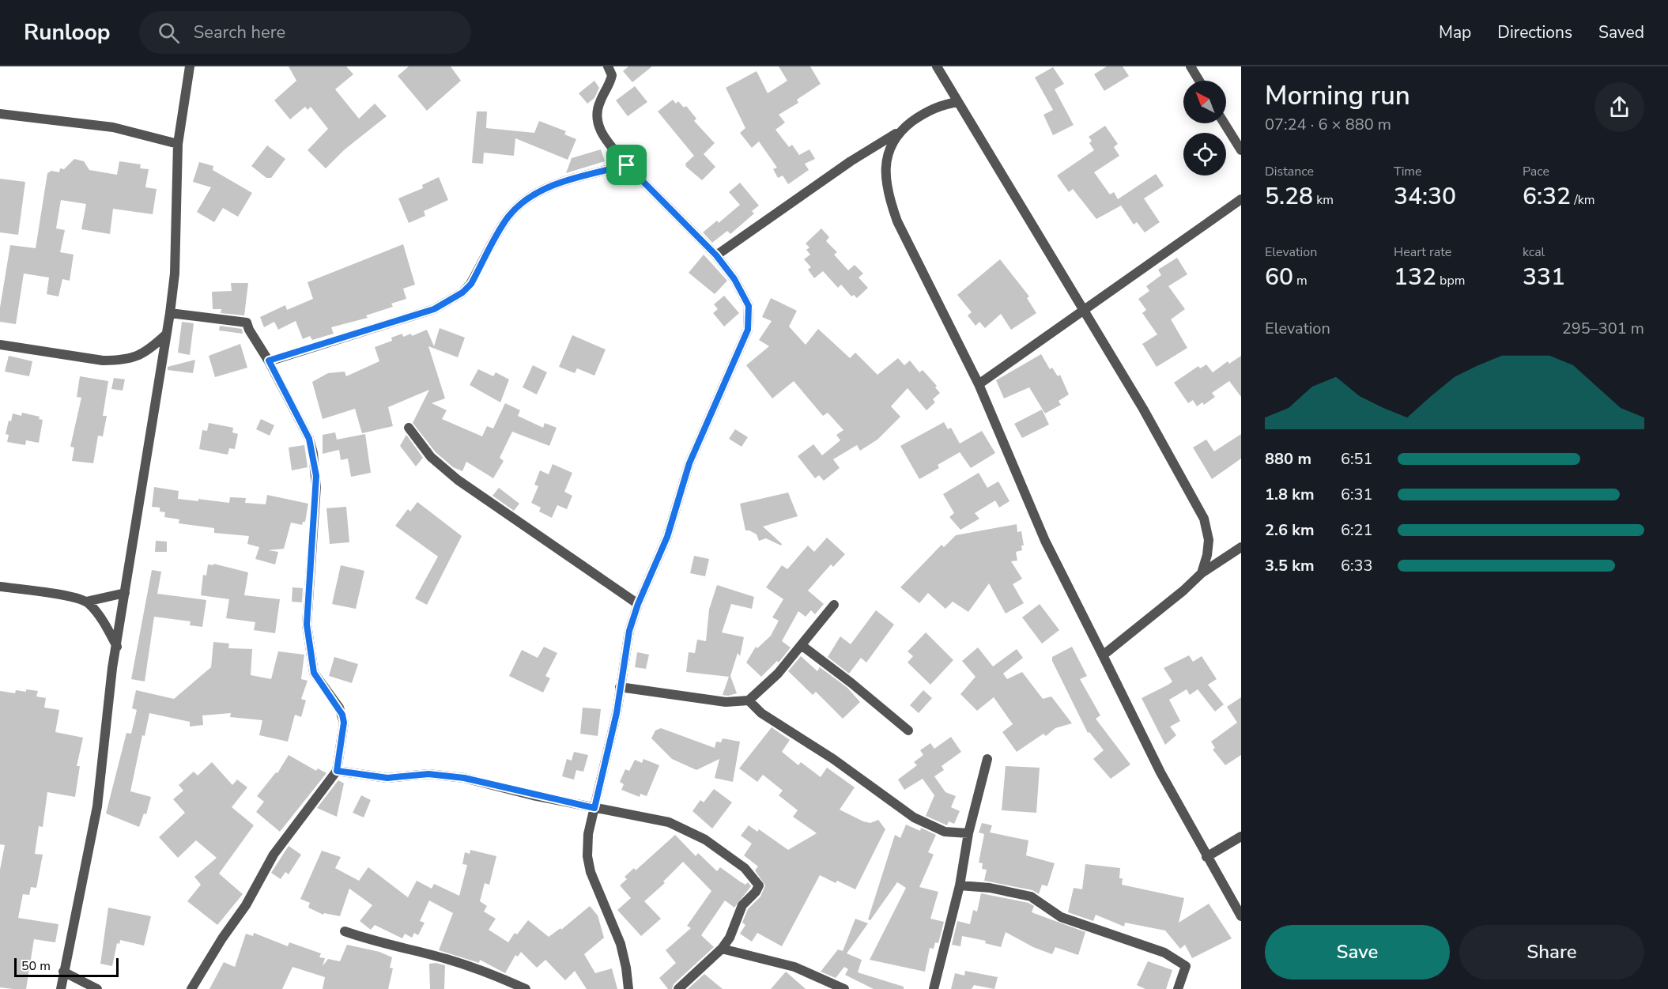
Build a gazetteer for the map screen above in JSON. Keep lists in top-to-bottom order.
{
  "scale_bar": "50 m",
  "north": "top left",
  "page": {
    "header": "Runloop",
    "search": "Search here",
    "nav": ["Map", "Directions", "Saved"],
    "heading": ["Morning run", "07:24 · 6 × 880 m"],
    "stats": [
      ["Distance", "5.28 km"],
      ["Time", "34:30"],
      ["Pace", "6:32 /km"],
      ["Elevation", "60 m"],
      ["Heart rate", "132 bpm"],
      ["kcal", "331"]
    ],
    "chart": ["Elevation", "295–301 m"],
    "list": [
      {
        "name": "880 m",
        "note": "6:51"
      },
      {
        "name": "1.8 km",
        "note": "6:31"
      },
      {
        "name": "2.6 km",
        "note": "6:21"
      },
      {
        "name": "3.5 km",
        "note": "6:33"
      }
    ],
    "buttons": ["Save", "Share"],
    "scale": "50 m"
  }
}
